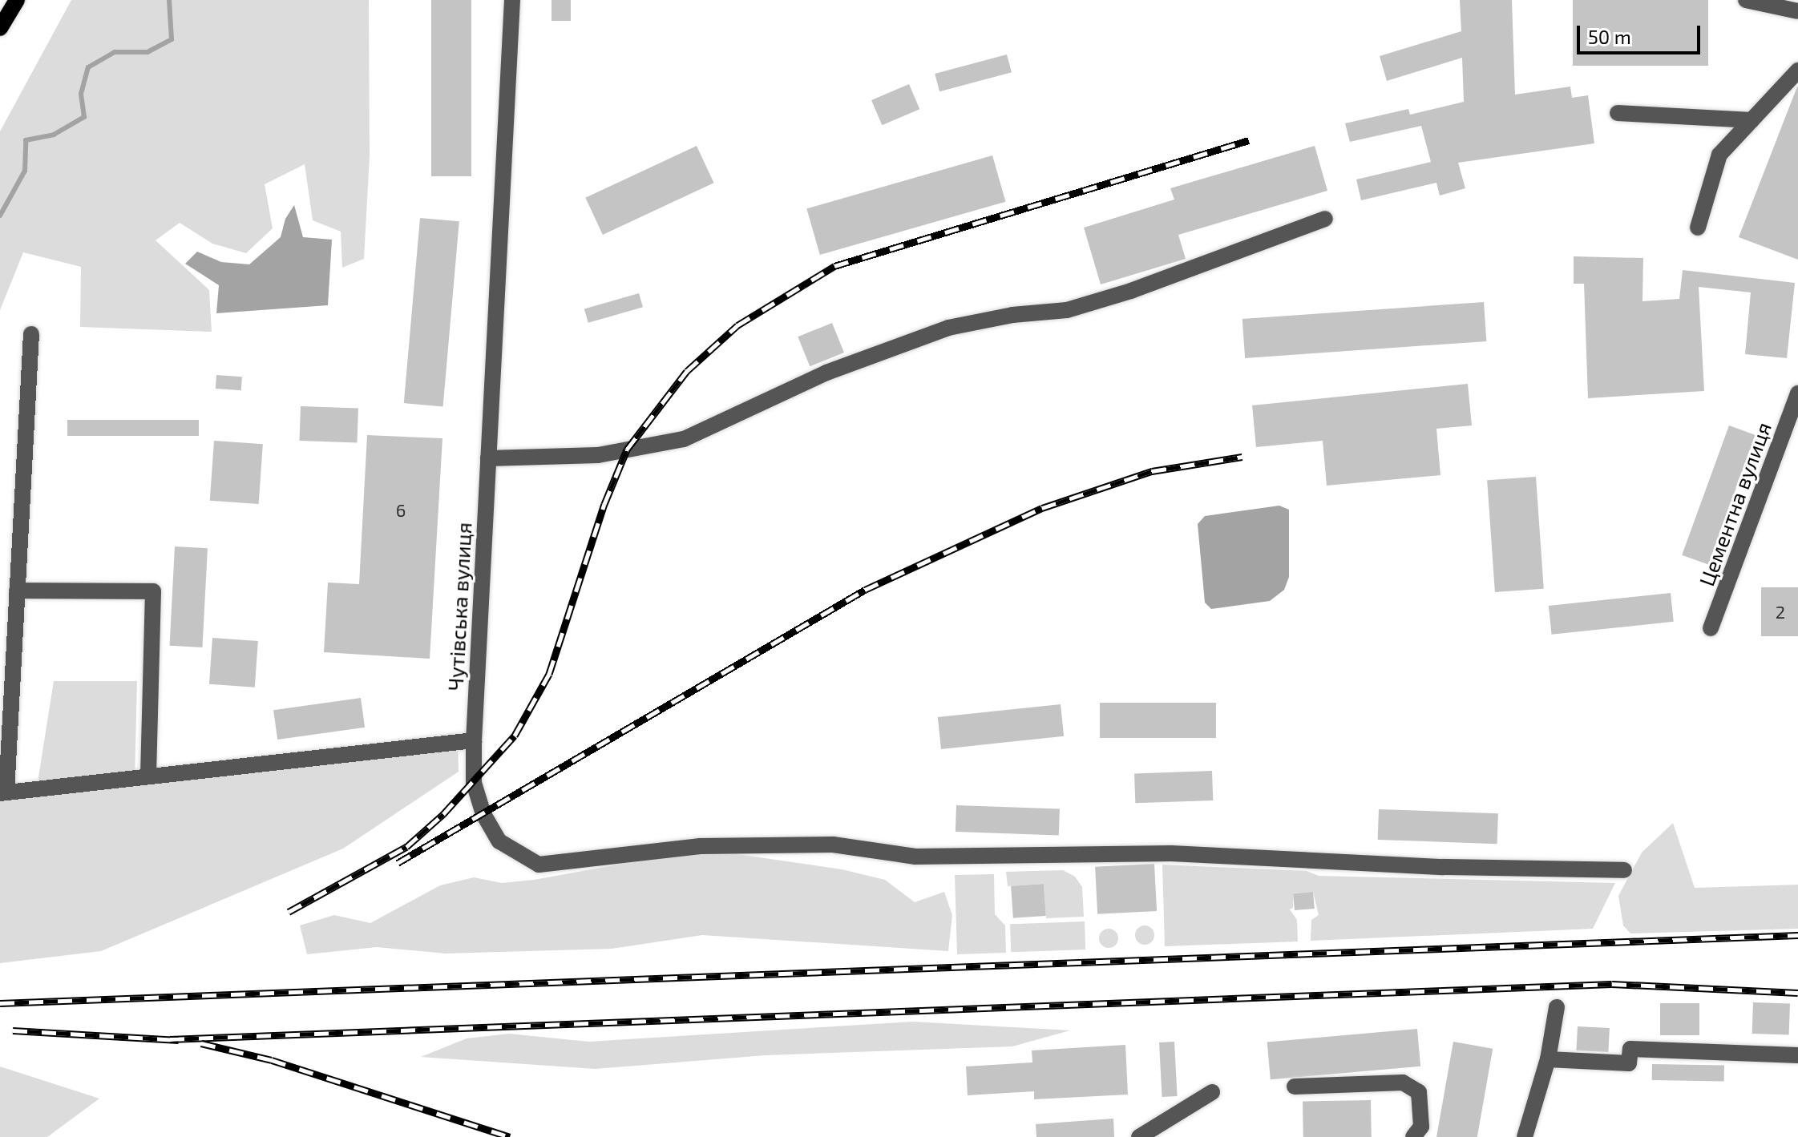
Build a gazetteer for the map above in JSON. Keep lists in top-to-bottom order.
{
  "streets": {
    "street": ["Цементна вулиця", "Чутівська вулиця"]
  },
  "house_numbers": ["6", "2"],
  "scale_bar": "50 m"
}
